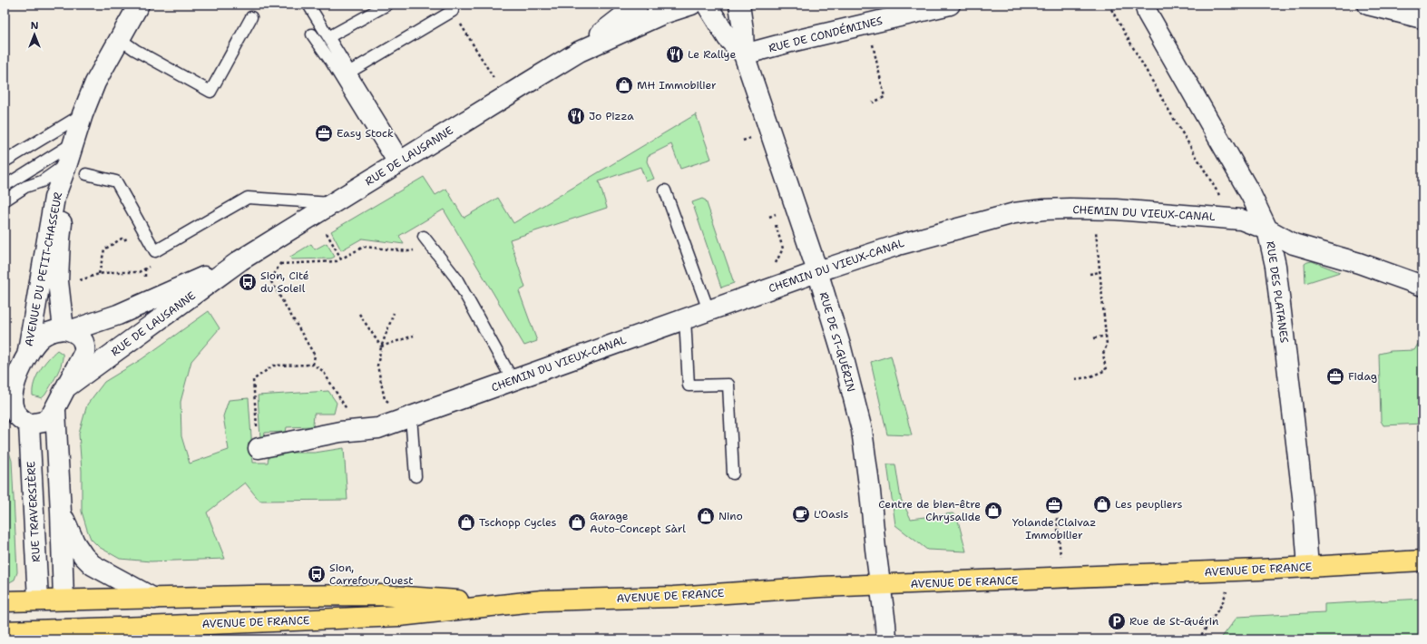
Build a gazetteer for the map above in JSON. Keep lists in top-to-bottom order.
{
  "streets": {
    "main road": ["AVENUE DE FRANCE"],
    "street": [
      "RUE DE CONDÉMINES",
      "RUE DE LAUSANNE",
      "CHEMIN DU VIEUX-CANAL",
      "AVENUE DU PETIT-CHASSEUR",
      "RUE DES PLATANES",
      "RUE DE ST-GUÉRIN",
      "RUE TRAVERSIÈRE"
    ]
  },
  "crossings": [
    ["RUE DE CONDÉMINES", "RUE DE ST-GUÉRIN"],
    ["RUE DE LAUSANNE", "AVENUE DU PETIT-CHASSEUR"],
    ["CHEMIN DU VIEUX-CANAL", "RUE DES PLATANES"],
    ["CHEMIN DU VIEUX-CANAL", "RUE DE ST-GUÉRIN"],
    ["RUE DES PLATANES", "AVENUE DE FRANCE"],
    ["RUE DE ST-GUÉRIN", "AVENUE DE FRANCE"],
    ["RUE TRAVERSIÈRE", "AVENUE DE FRANCE"]
  ],
  "places": {
    "restaurant": ["Le Rallye", "Jo Pizza"],
    "shop": [
      "MH Immobilier",
      "Les peupliers",
      "Centre de bien-être Chrysalide",
      "Nino",
      "Tschopp Cycles",
      "Garage Auto-Concept Sàrl"
    ],
    "office": ["Easy Stock", "Fidag", "Yolande Claivaz Immobilier"],
    "bus stop": ["Sion, Cité du Soleil", "Sion, Carrefour Ouest"],
    "cafe": ["L'Oasis"],
    "parking": ["Rue de St-Guérin"]
  },
  "north": "top"
}
